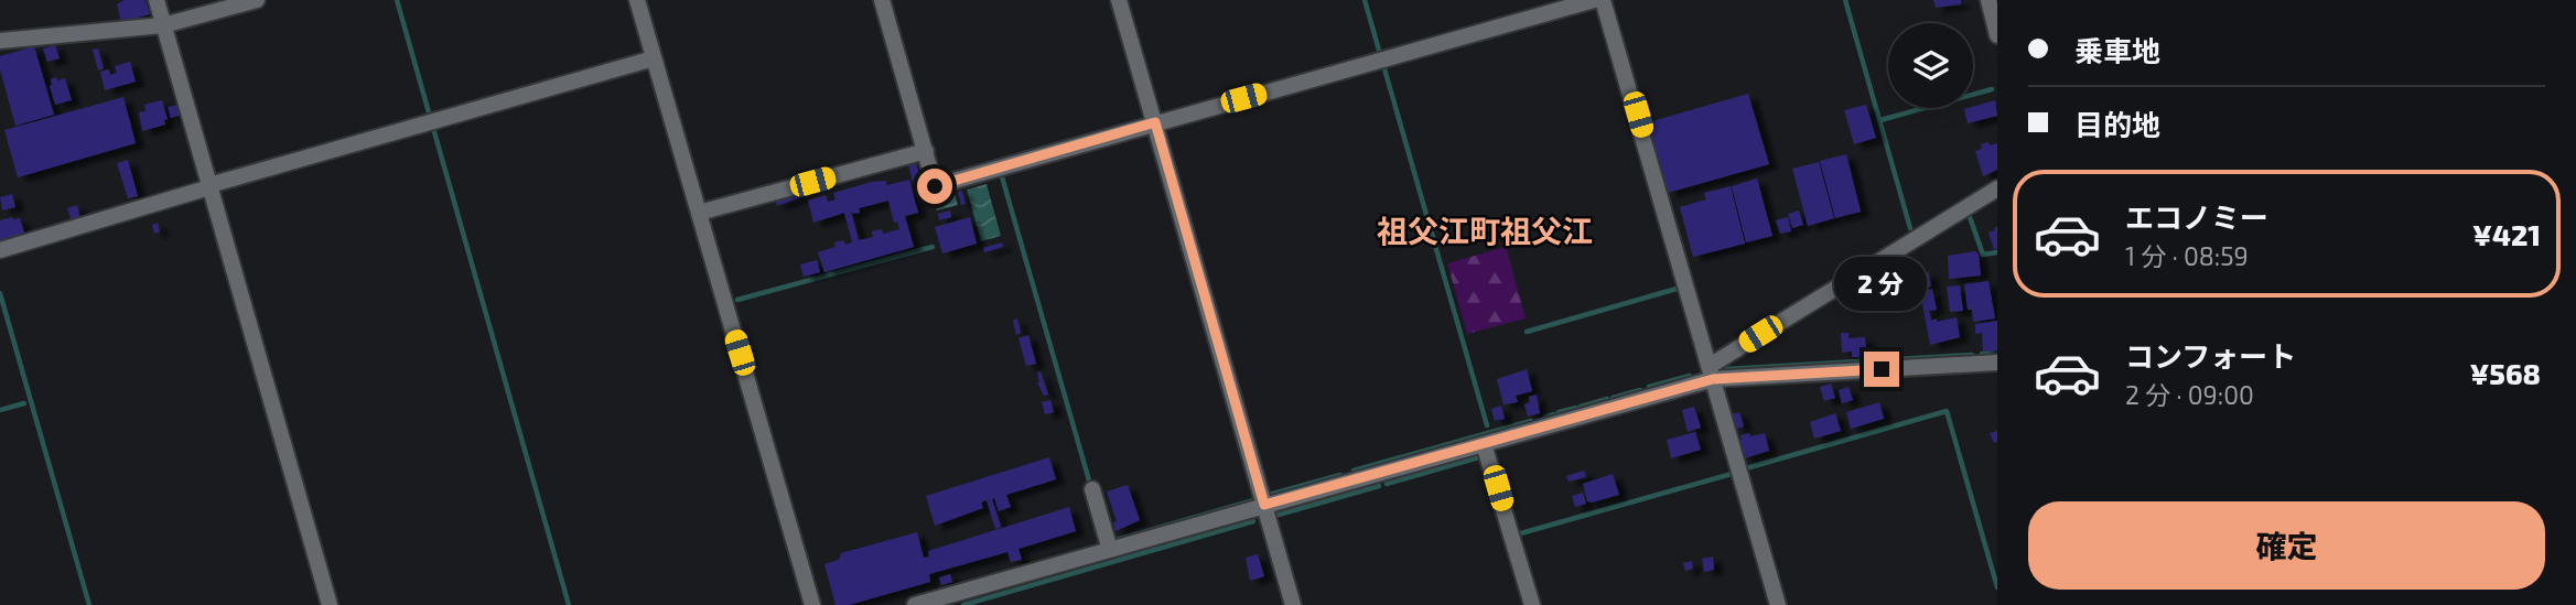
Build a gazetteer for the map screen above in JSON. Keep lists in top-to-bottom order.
{
  "districts": ["祖父江町祖父江"],
  "page": {
    "banner": ["乗車地", "目的地"],
    "list": [
      {
        "name": "エコノミー",
        "note": "1 分 · 08:59",
        "value": "¥421"
      },
      {
        "name": "コンフォート",
        "note": "2 分 · 09:00",
        "value": "¥568"
      }
    ],
    "bubble": "2 分",
    "buttons": "確定"
  }
}
